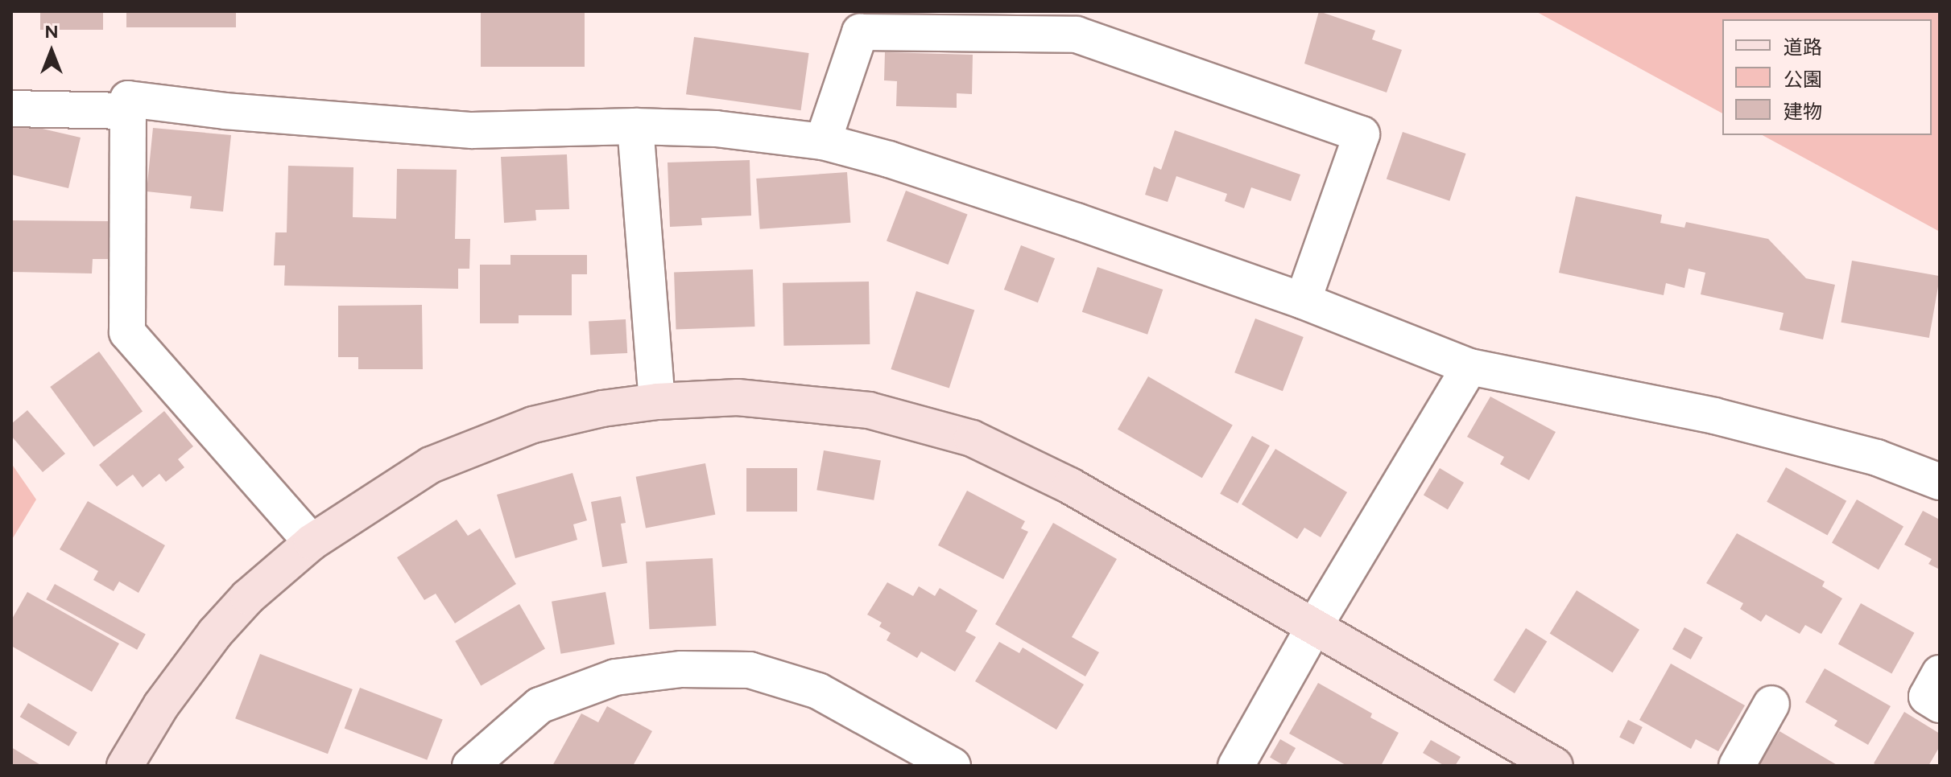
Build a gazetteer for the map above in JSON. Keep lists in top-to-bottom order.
{
  "legend": ["道路", "公園", "建物"],
  "north": "top"
}
